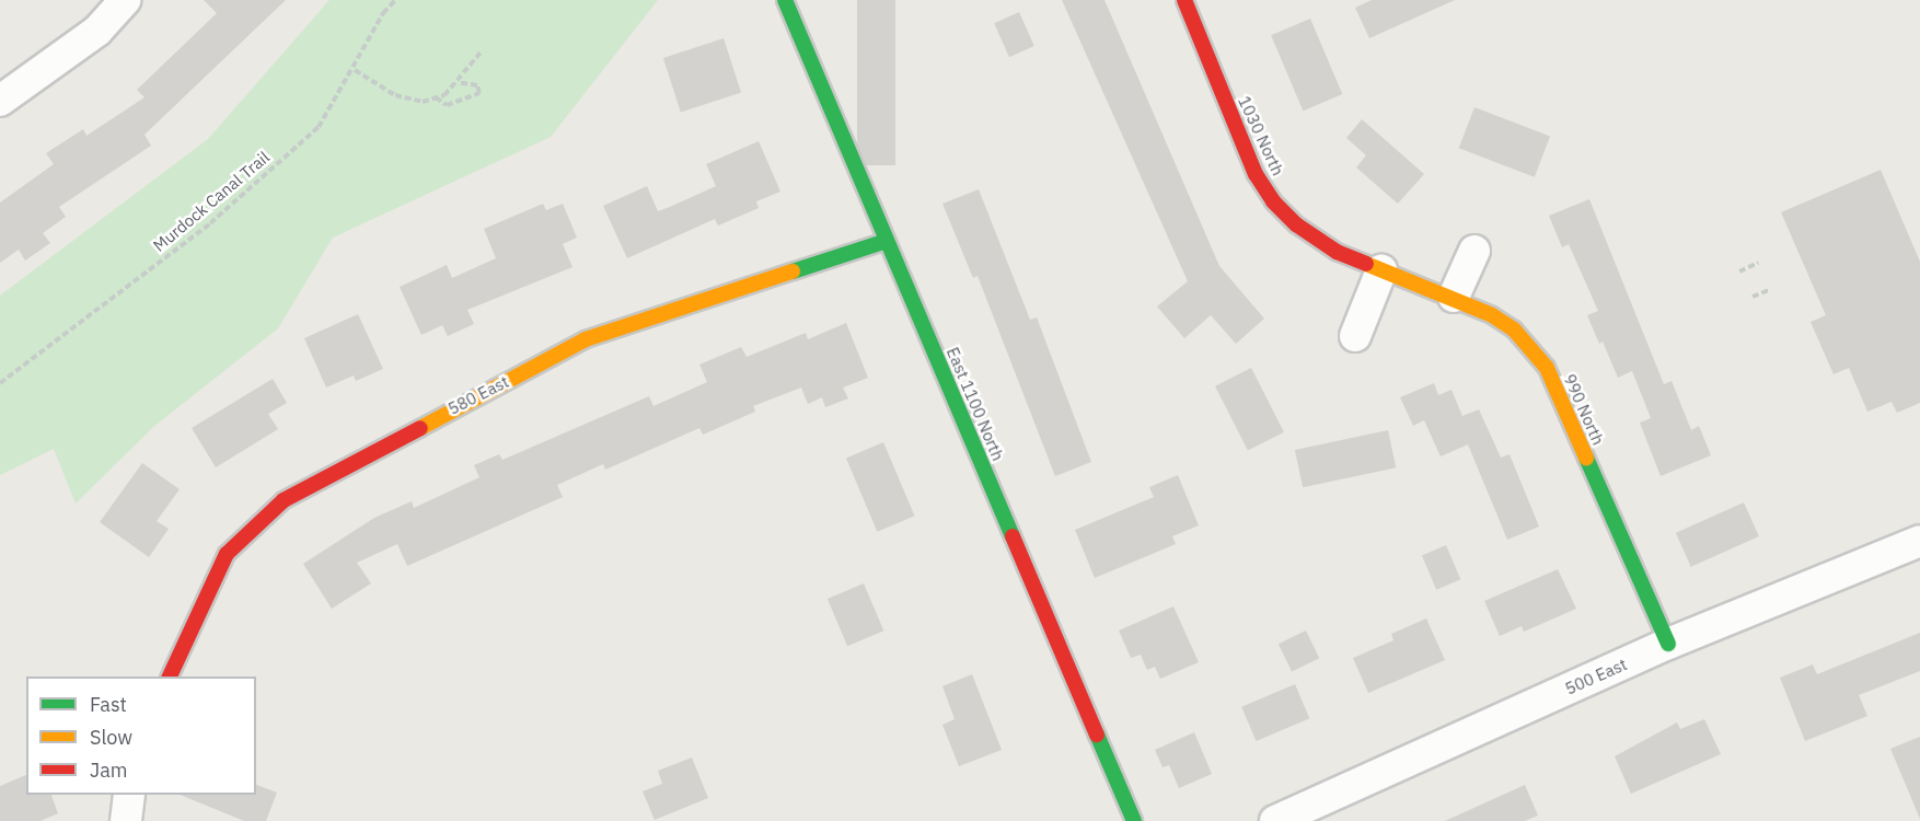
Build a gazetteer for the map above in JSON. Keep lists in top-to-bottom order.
{
  "streets": {
    "street": [
      "1030 North",
      "580 East",
      "East 1100 North",
      "990 North",
      "500 East"
    ],
    "path": ["Murdock Canal Trail"]
  },
  "crossings": [
    ["1030 North", "990 North"],
    ["580 East", "East 1100 North"],
    ["990 North", "500 East"]
  ],
  "legend": ["Fast", "Slow", "Jam"]
}
